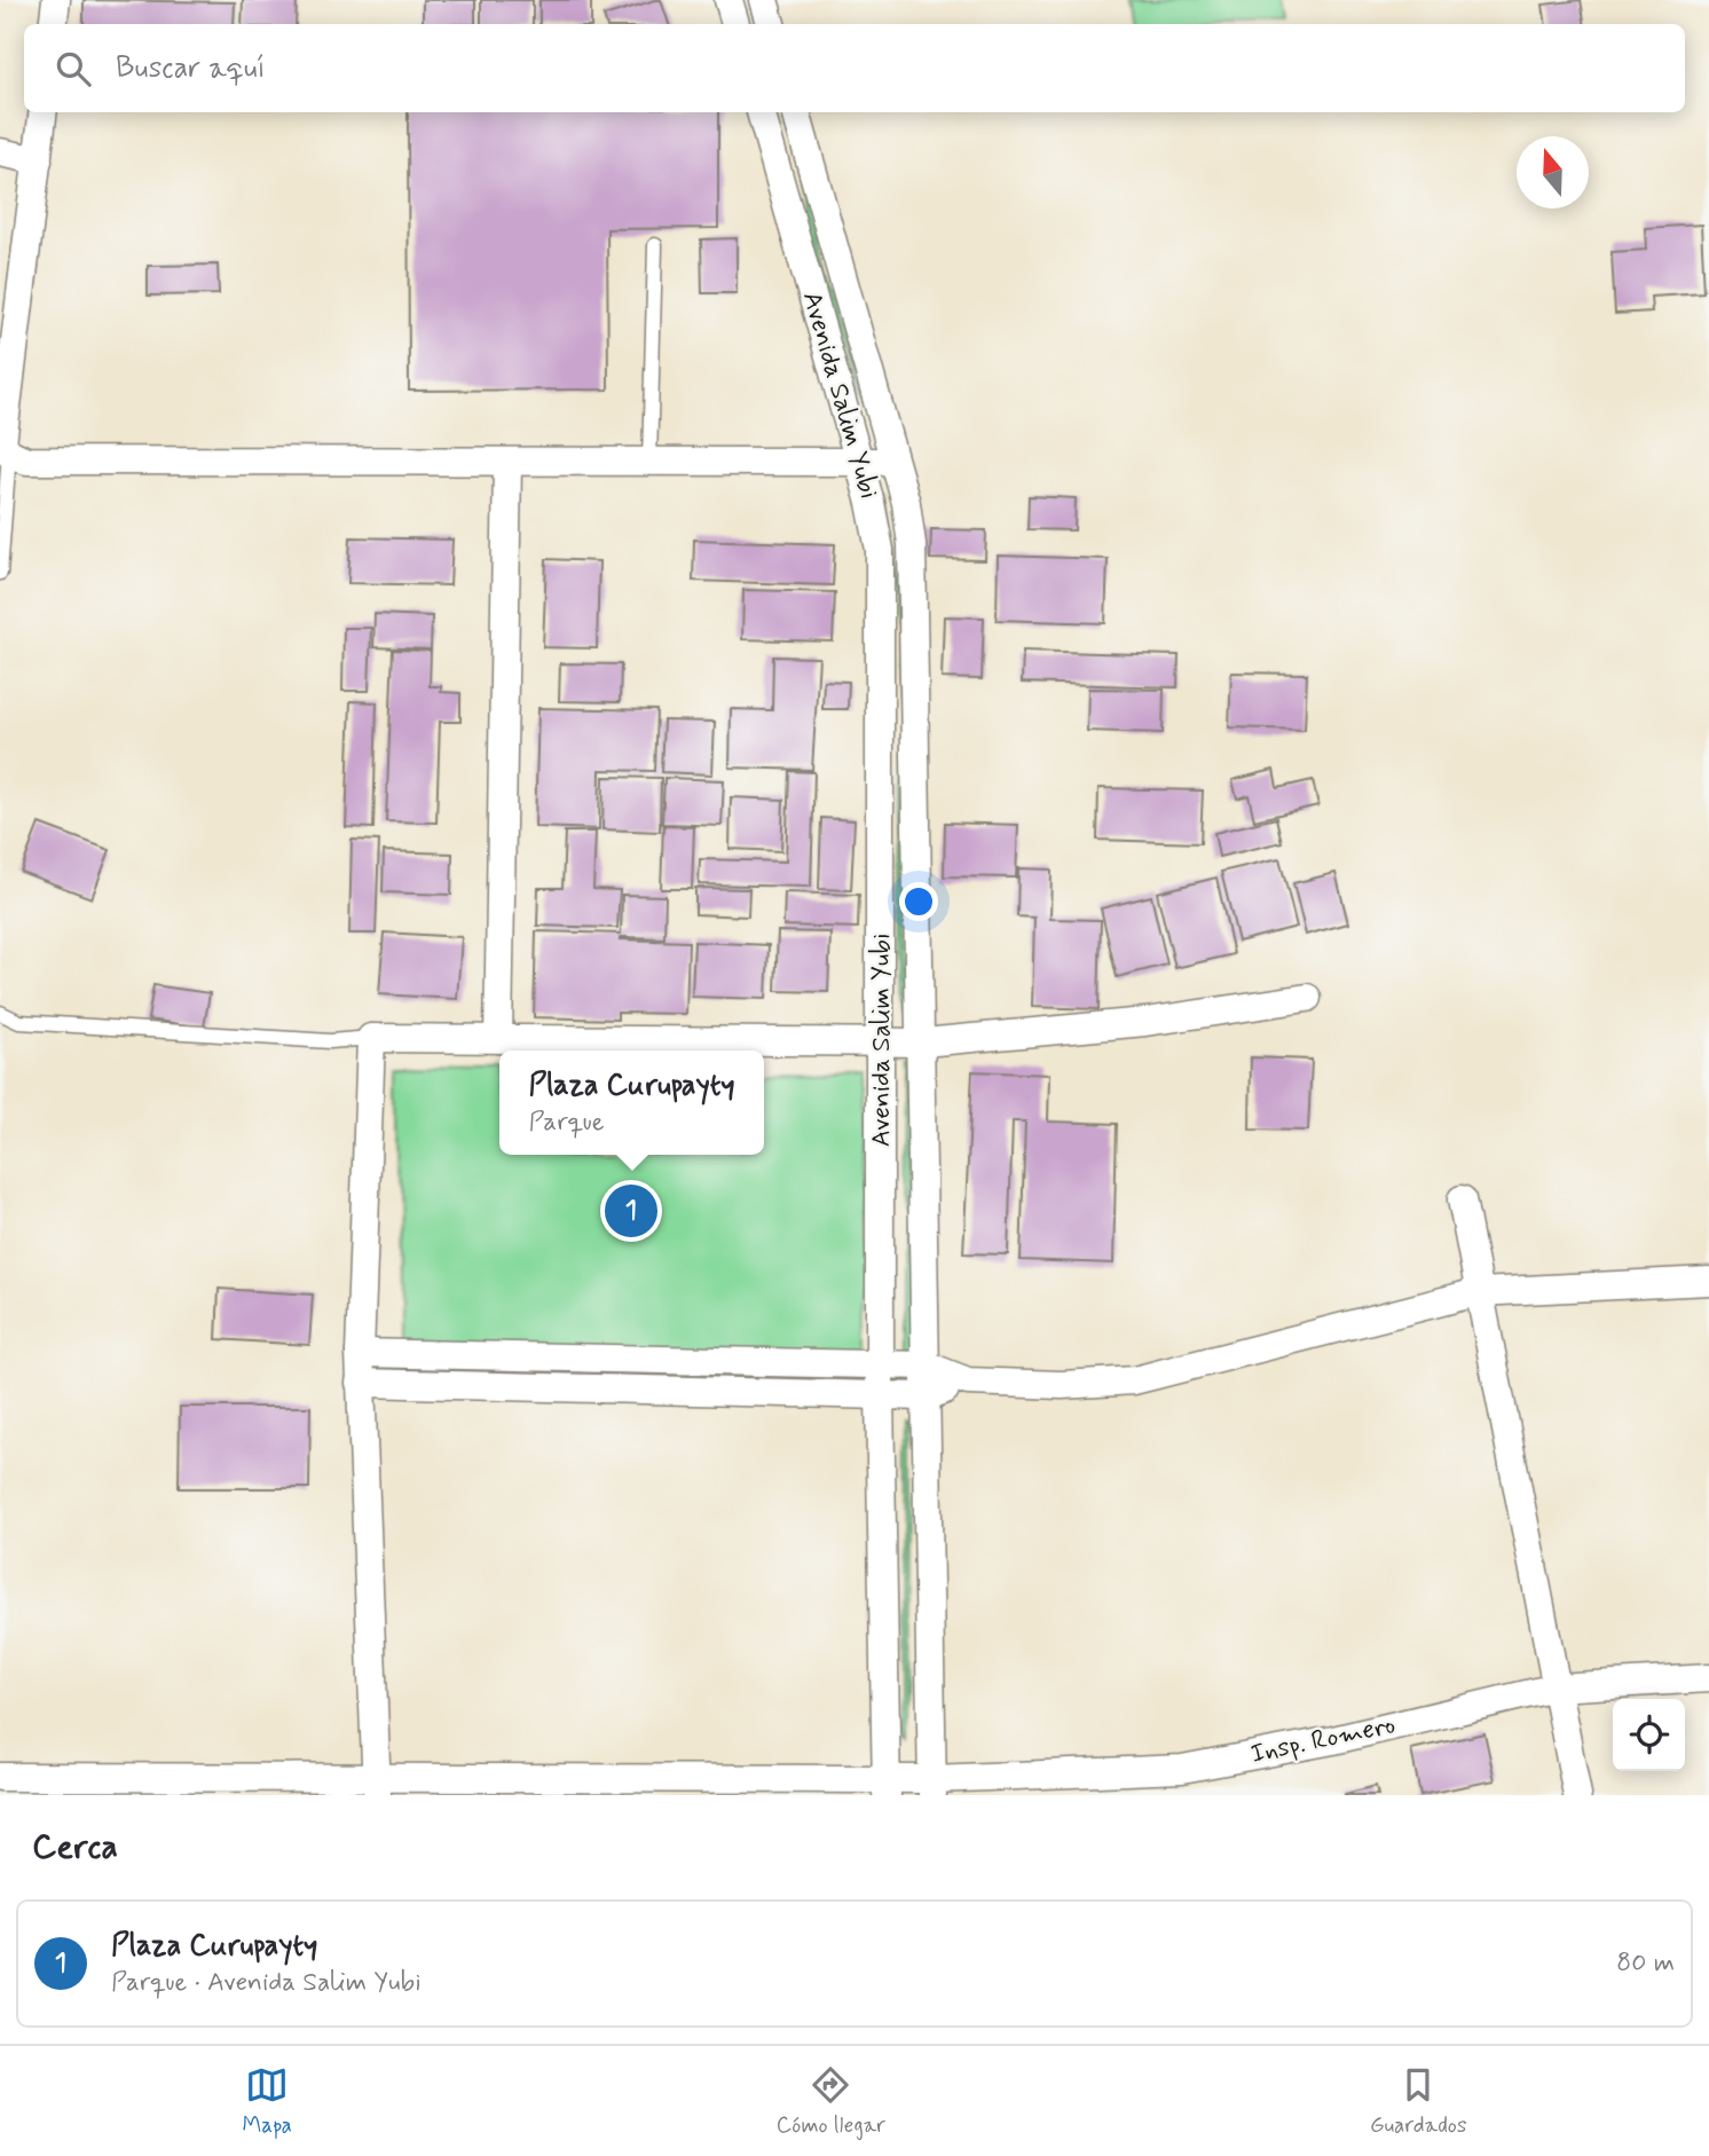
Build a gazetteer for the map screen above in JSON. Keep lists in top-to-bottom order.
{
  "streets": {
    "street": ["Avenida Salim Yubi", "Insp. Romero"]
  },
  "crossings": [
    ["Avenida Salim Yubi", "Insp. Romero"]
  ],
  "north": "top",
  "page": {
    "search": "Buscar aquí",
    "popup": ["Plaza Curupayty", "Parque"],
    "pins": "1",
    "heading": "Cerca",
    "list": [
      {
        "mark": "1",
        "name": "Plaza Curupayty",
        "note": "Parque · Avenida Salim Yubi",
        "value": "80 m"
      }
    ],
    "nav": ["Mapa", "Cómo llegar", "Guardados"]
  }
}
